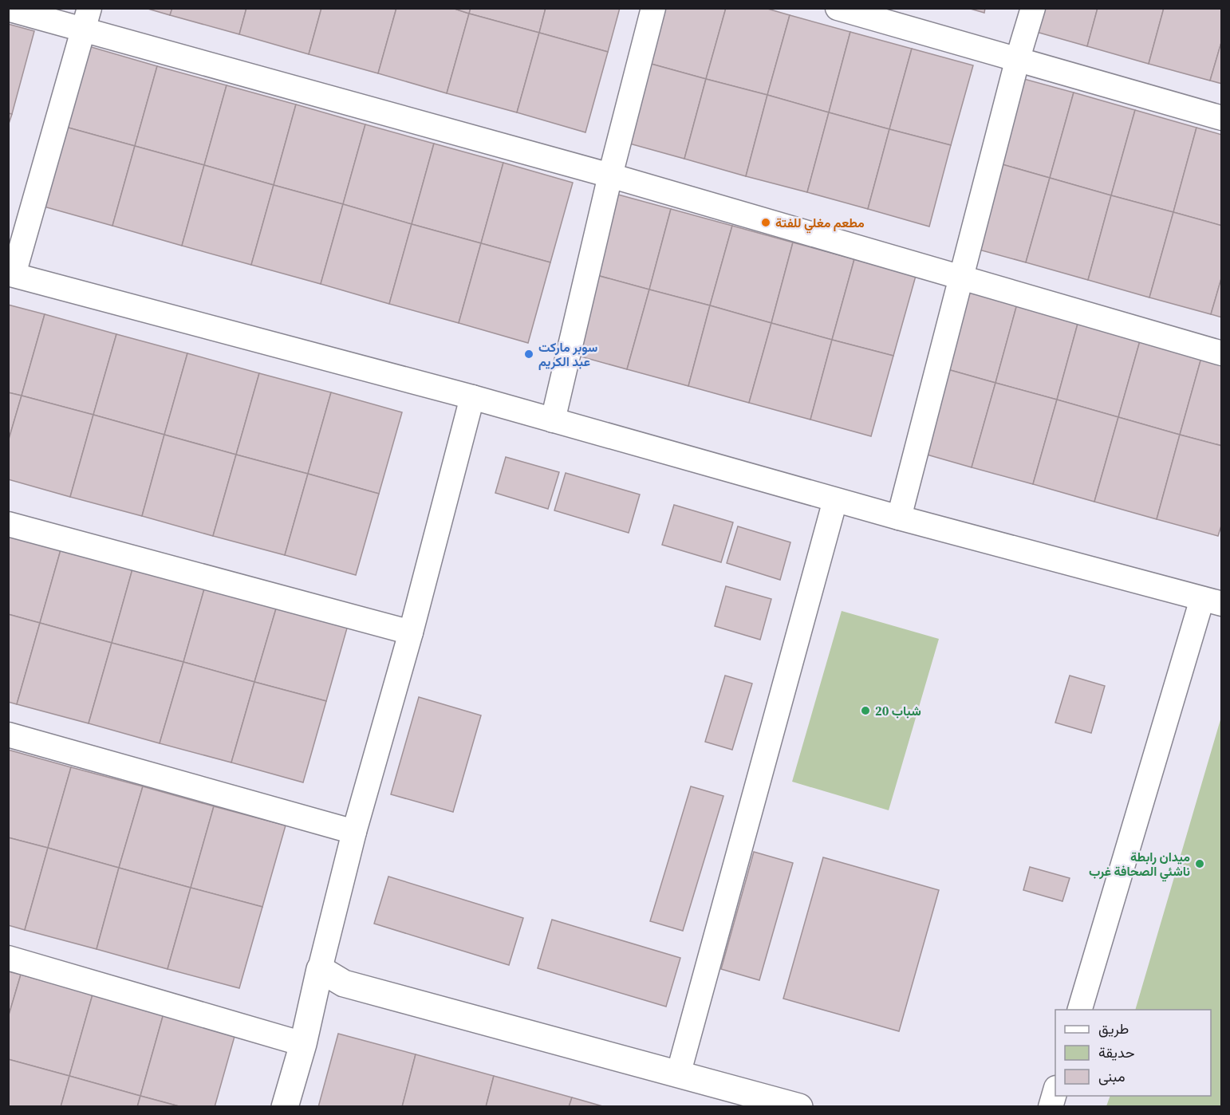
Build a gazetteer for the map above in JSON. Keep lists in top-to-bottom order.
{
  "places": [
    "مطعم مغلي للفتة",
    "سوبر ماركت عبد الكريم",
    "شباب 20",
    "ميدان رابطة ناشئي الصحافة غرب"
  ],
  "legend": ["طريق", "حديقة", "مبنى"]
}
